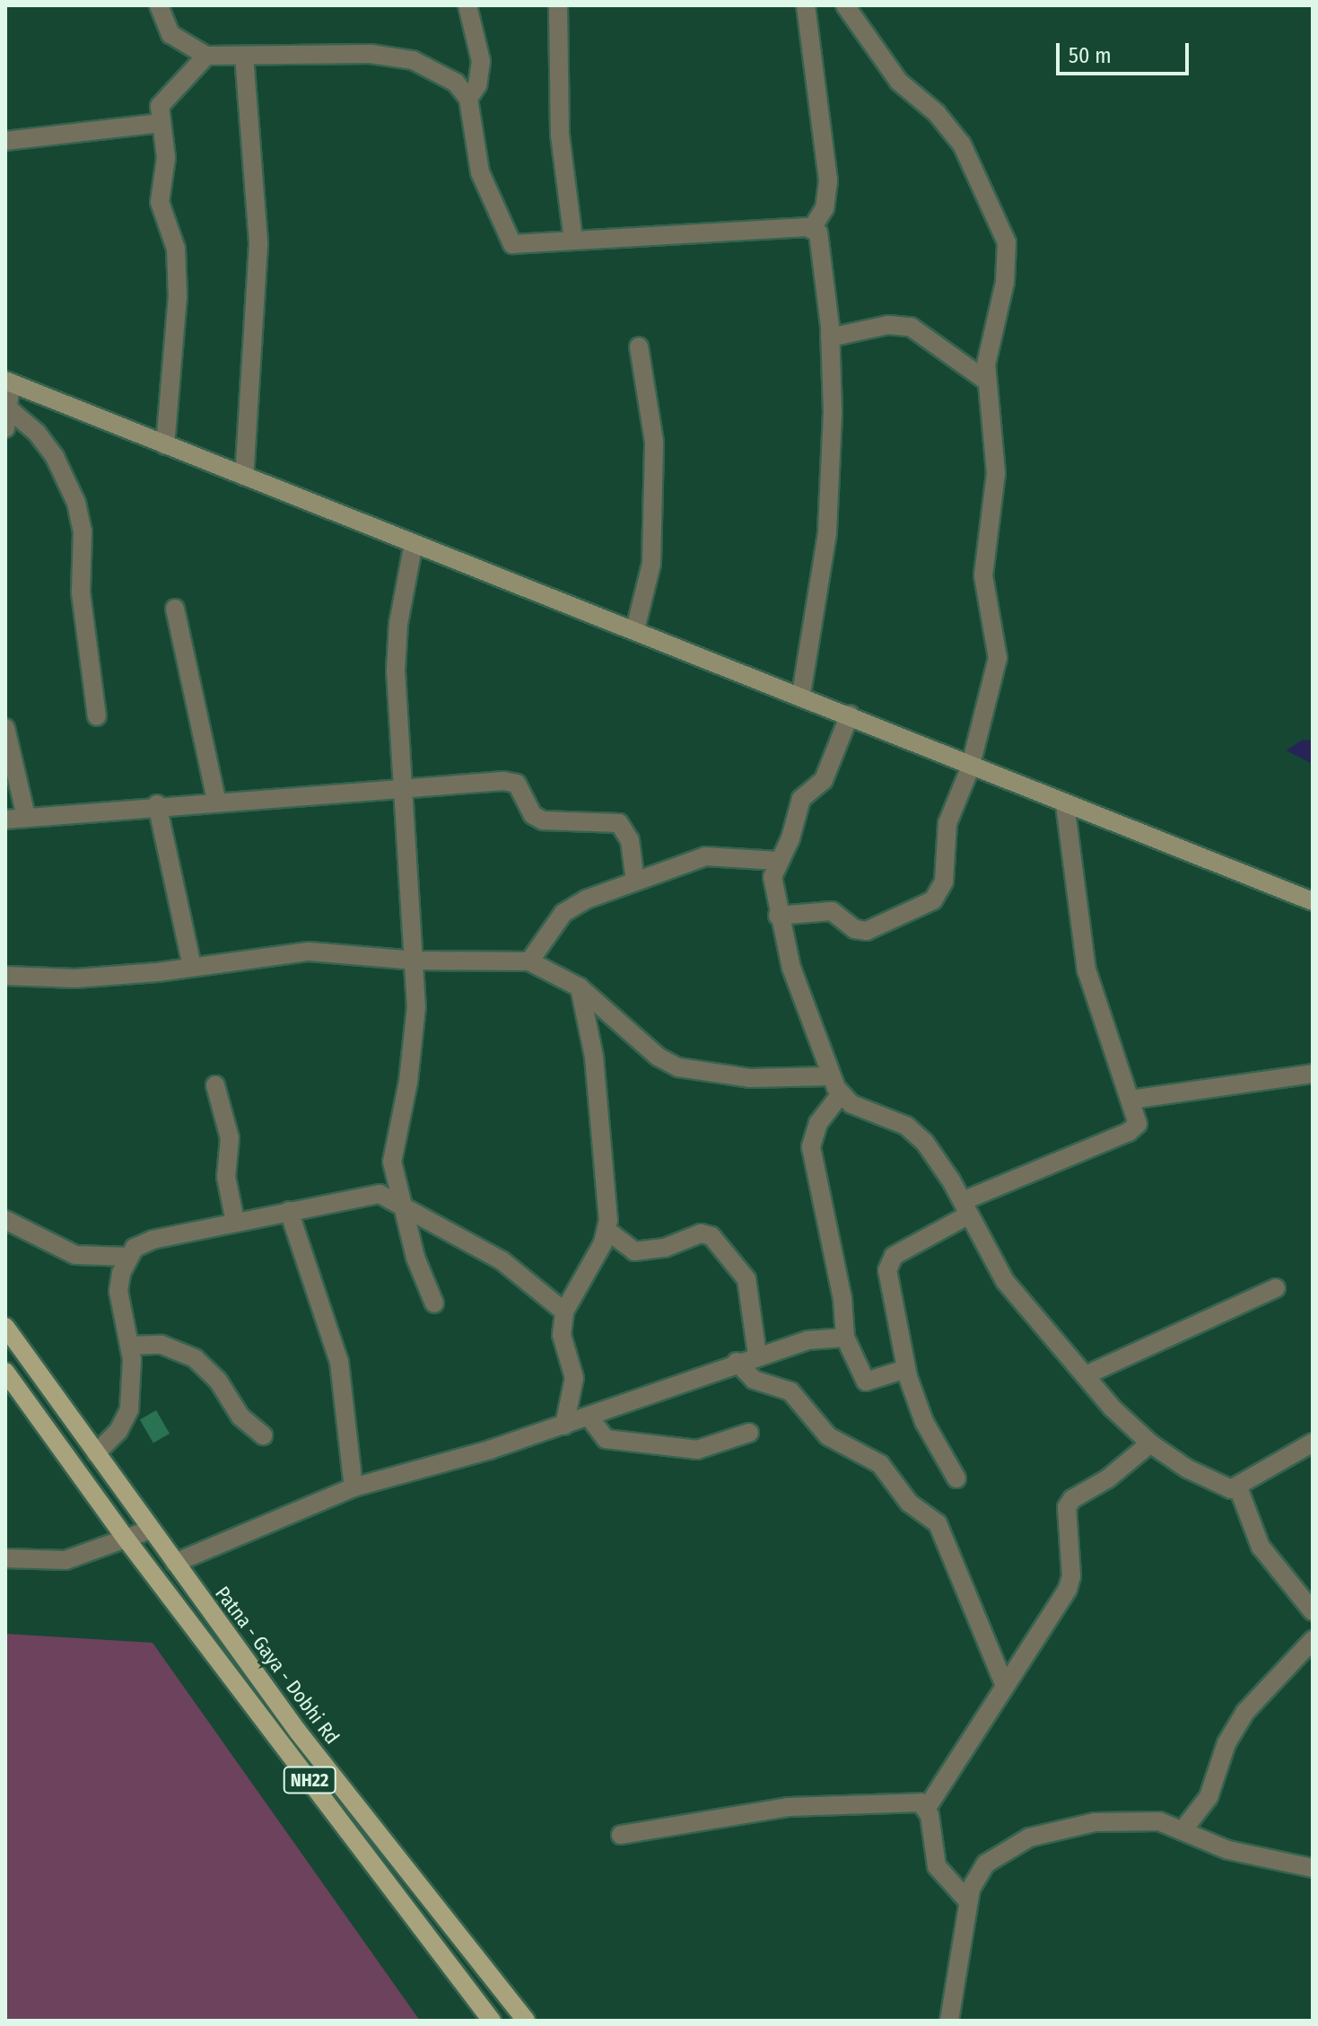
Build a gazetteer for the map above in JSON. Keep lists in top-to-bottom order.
{
  "streets": {
    "main road": ["Patna - Gaya - Dobhi Rd", "NH22"]
  },
  "scale_bar": "50 m"
}
